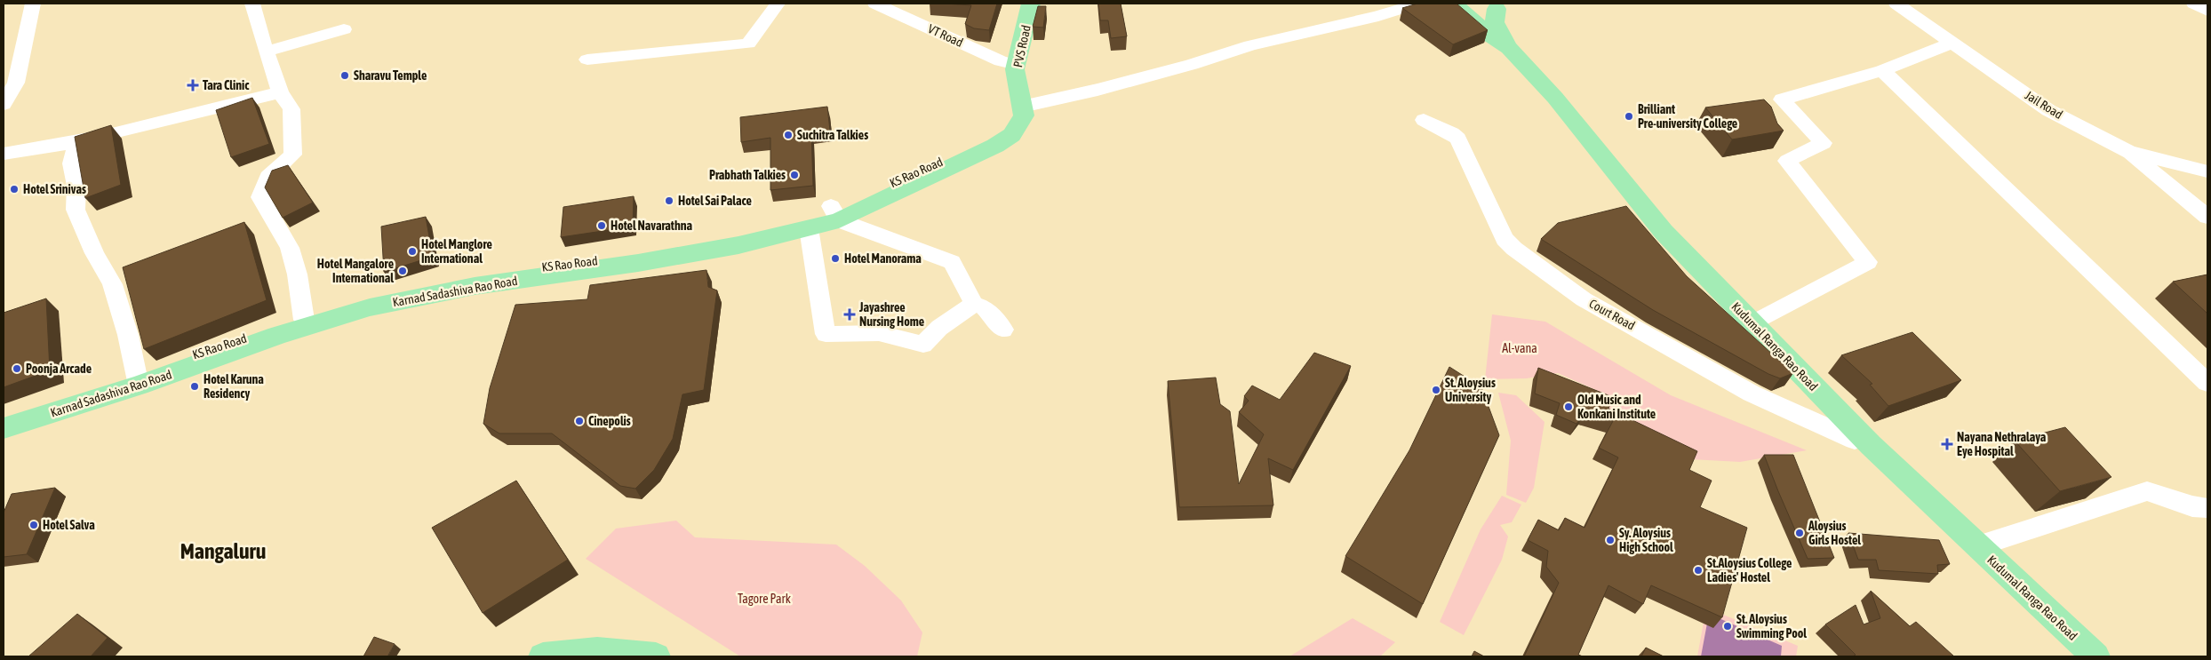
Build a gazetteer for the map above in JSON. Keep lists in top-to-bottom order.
{
  "streets": {
    "main road": [
      "PVS Road",
      "KS Rao Road",
      "Karnad Sadashiva Rao Road",
      "Kudumal Ranga Rao Road"
    ],
    "street": ["VT Road", "Jail Road", "Court Road"]
  },
  "crossings": [
    ["VT Road", "PVS Road"],
    ["VT Road", "KS Rao Road"],
    ["PVS Road", "KS Rao Road"],
    ["PVS Road", "Karnad Sadashiva Rao Road"],
    ["KS Rao Road", "Karnad Sadashiva Rao Road"],
    ["Court Road", "Kudumal Ranga Rao Road"]
  ],
  "districts": ["Mangaluru"],
  "parks": ["Al-vana", "Tagore Park"],
  "places": {
    "other": [
      "Sharavu Temple",
      "Brilliant Pre-university College",
      "Suchitra Talkies",
      "Prabhath Talkies",
      "Hotel Srinivas",
      "Hotel Sai Palace",
      "Hotel Navarathna",
      "Hotel Manglore International",
      "Hotel Manorama",
      "Hotel Mangalore International",
      "Poonja Arcade",
      "Hotel Karuna Residency",
      "St. Aloysius University",
      "Old Music and Konkani Institute",
      "Cinepolis",
      "Hotel Salva",
      "Aloysius Girls Hostel",
      "Sy. Aloysius High School",
      "St.Aloysius College Ladies' Hostel",
      "St. Aloysius Swimming Pool"
    ],
    "health": ["Tara Clinic", "Jayashree Nursing Home", "Nayana Nethralaya Eye Hospital"]
  }
}
